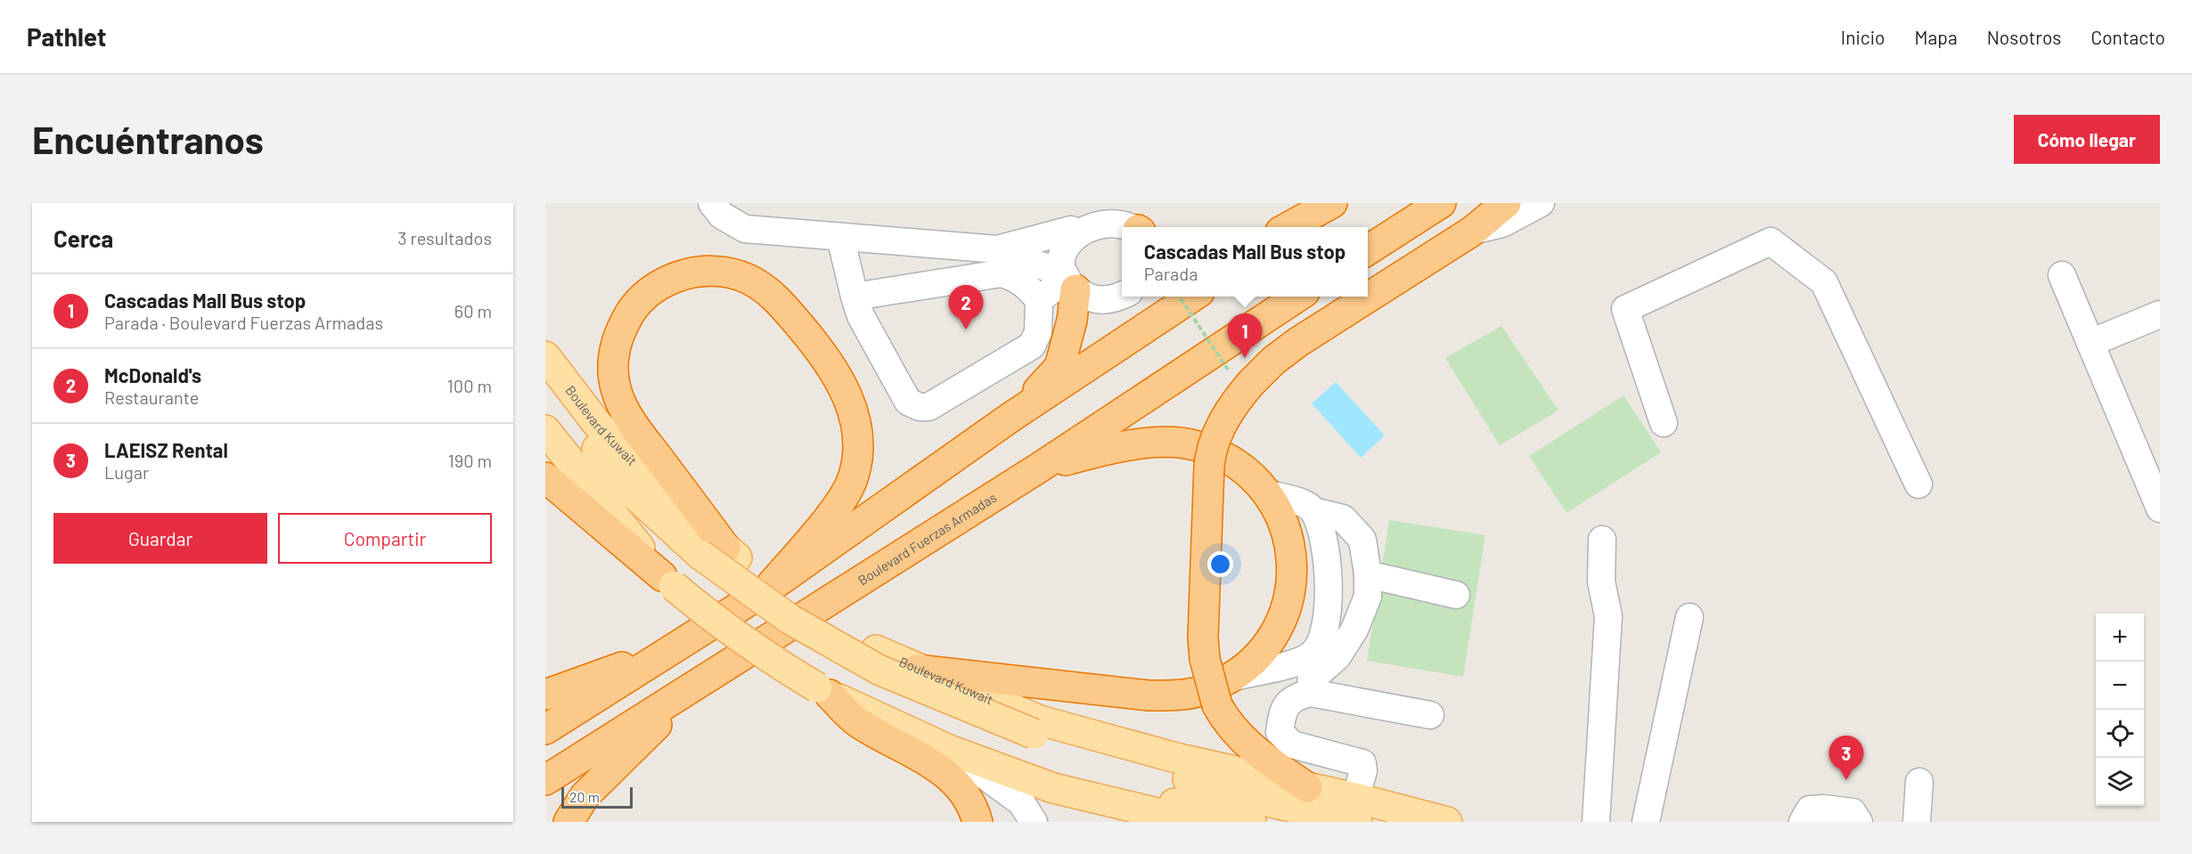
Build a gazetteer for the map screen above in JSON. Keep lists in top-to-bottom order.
{
  "streets": {
    "highway": ["Boulevard Fuerzas Armadas"],
    "main road": ["Boulevard Kuwait"]
  },
  "scale_bar": "20 m",
  "page": {
    "header": "Pathlet",
    "nav": [
      "Inicio",
      "Mapa",
      "Nosotros",
      "Contacto"
    ],
    "buttons": [
      "Cómo llegar",
      ["Guardar", "Compartir"]
    ],
    "title": "Encuéntranos",
    "heading": ["Cerca", "3 resultados"],
    "popup": ["Cascadas Mall Bus stop", "Parada"],
    "list": [
      {
        "mark": "1",
        "name": "Cascadas Mall Bus stop",
        "note": "Parada · Boulevard Fuerzas Armadas",
        "value": "60 m"
      },
      {
        "mark": "2",
        "name": "McDonald's",
        "note": "Restaurante",
        "value": "100 m"
      },
      {
        "mark": "3",
        "name": "LAEISZ Rental",
        "note": "Lugar",
        "value": "190 m"
      }
    ],
    "pins": ["2", "1", "3"],
    "map_buttons": ["+", "−"],
    "scale": "20 m"
  }
}
